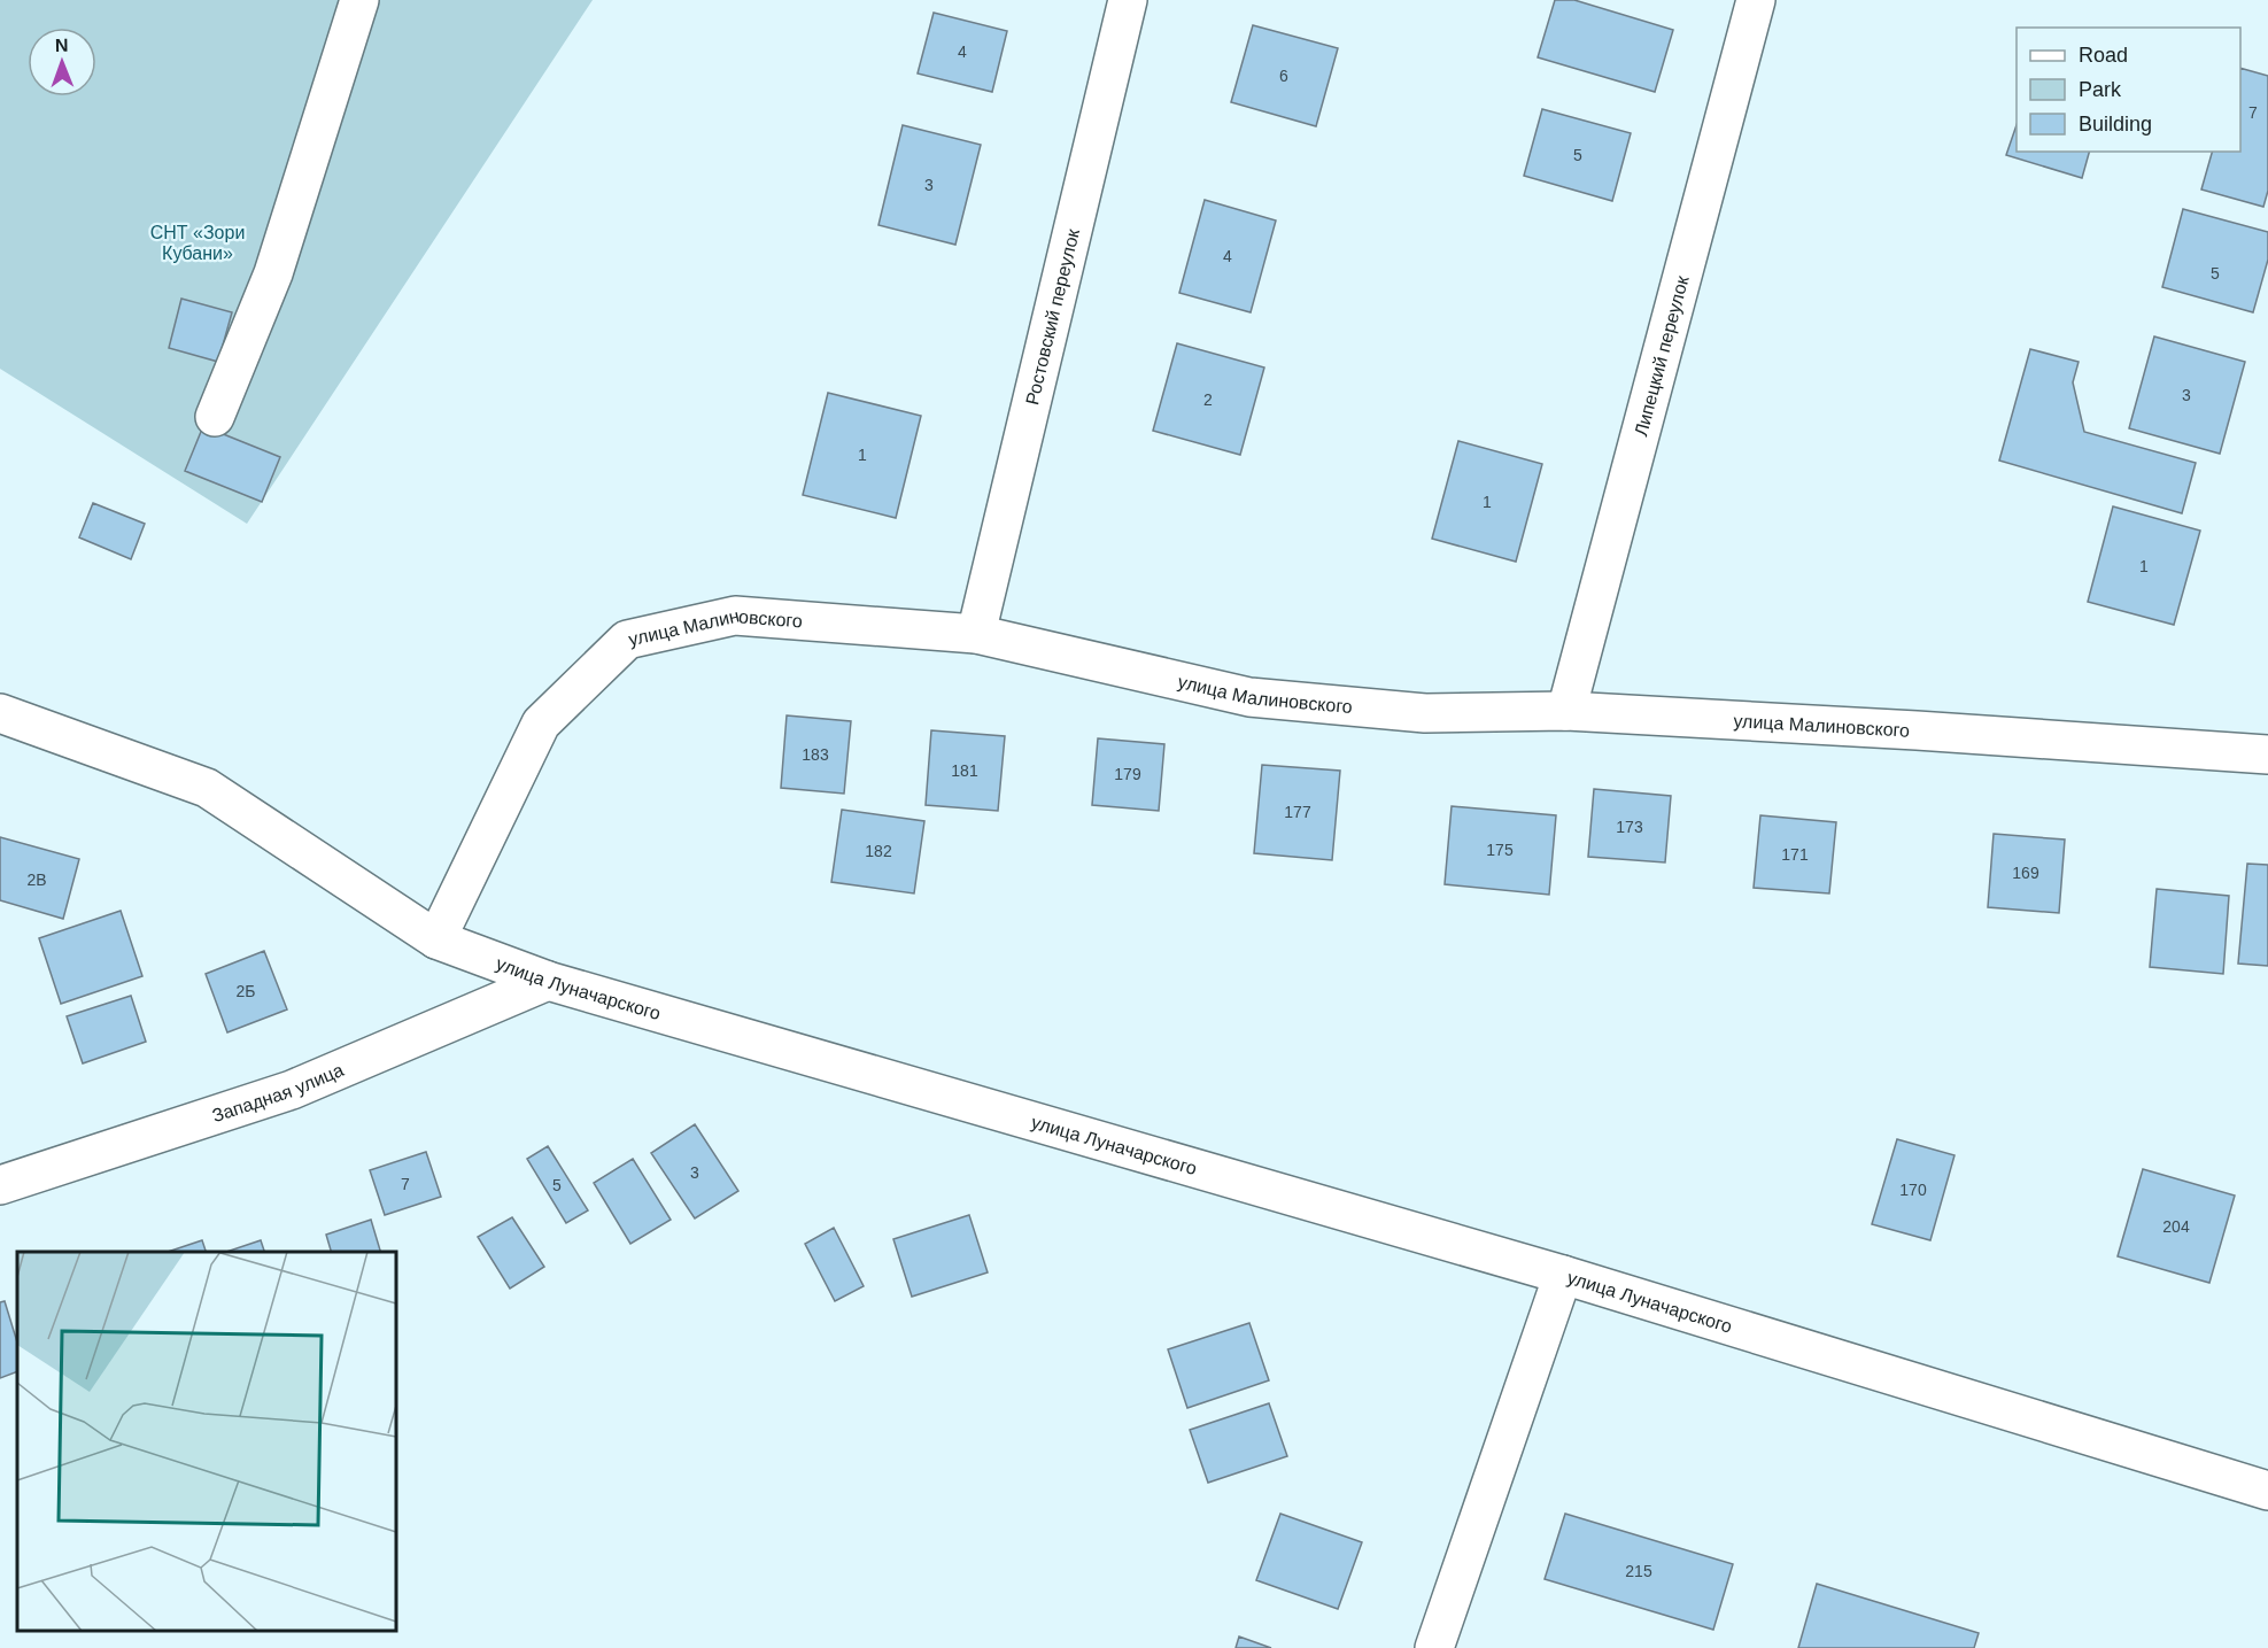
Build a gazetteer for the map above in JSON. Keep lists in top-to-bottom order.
{
  "streets": {
    "street": [
      "Ростовский переулок",
      "Липецкий переулок",
      "улица Малиновского",
      "улица Луначарского",
      "Западная улица"
    ]
  },
  "crossings": [
    ["Ростовский переулок", "улица Малиновского"],
    ["Липецкий переулок", "улица Малиновского"],
    ["улица Малиновского", "улица Луначарского"],
    ["улица Луначарского", "Западная улица"]
  ],
  "parks": ["СНТ «Зори Кубани»"],
  "house_numbers": [
    "4",
    "6",
    "7",
    "5",
    "3",
    "4",
    "5",
    "3",
    "2",
    "1",
    "1",
    "1",
    "183",
    "181",
    "179",
    "177",
    "173",
    "175",
    "182",
    "171",
    "169",
    "2В",
    "2Б",
    "3",
    "7",
    "5",
    "170",
    "204",
    "215"
  ],
  "legend": ["Road", "Park", "Building"],
  "north": "top"
}
